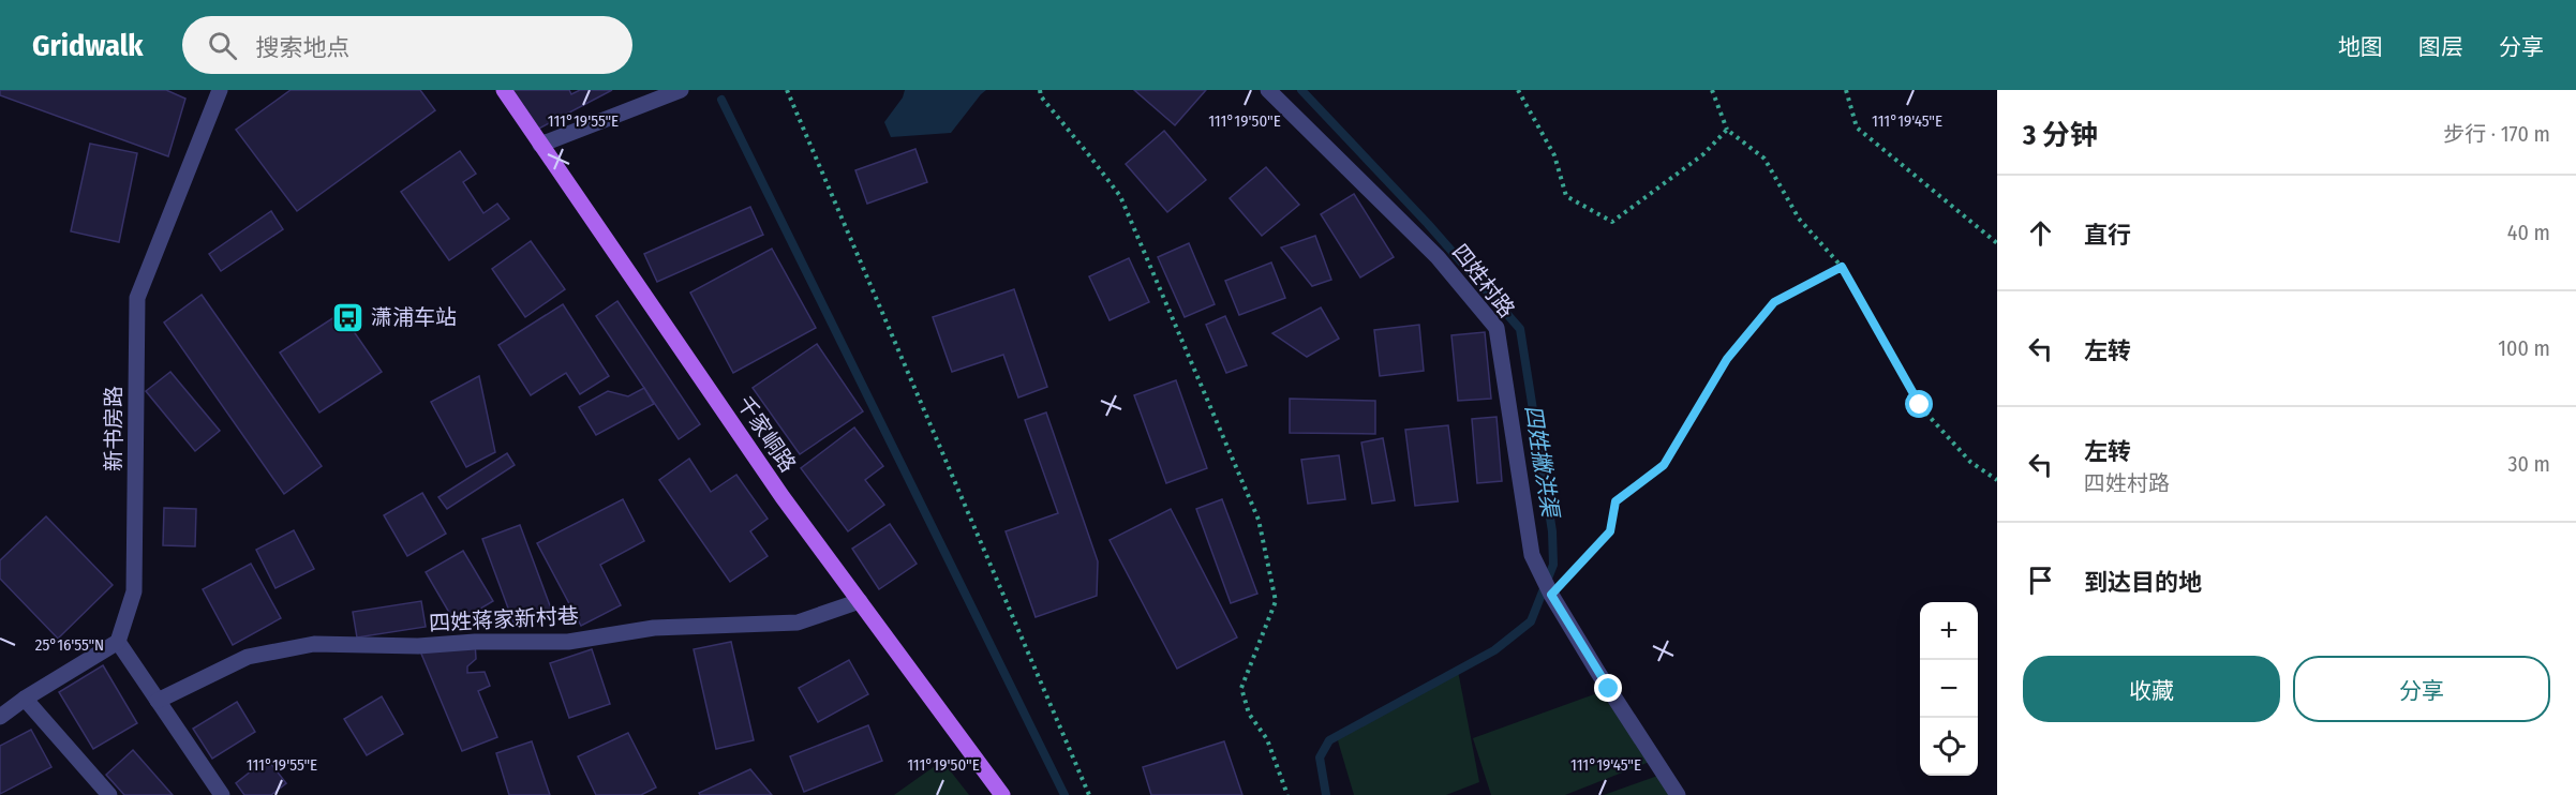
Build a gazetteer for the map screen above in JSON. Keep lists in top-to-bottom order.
{
  "streets": {
    "main road": ["千家峒路"],
    "street": ["四姓村路", "新书房路", "四姓蒋家新村巷"]
  },
  "crossings": [
    ["千家峒路", "四姓蒋家新村巷"]
  ],
  "water": ["四姓撇洪渠"],
  "places": {
    "bus stop": ["潇浦车站"]
  },
  "page": {
    "header": "Gridwalk",
    "search": "搜索地点",
    "nav": ["地图", "图层", "分享"],
    "heading": ["3 分钟", "步行 · 170 m"],
    "list": [
      ["直行", "40 m"],
      ["左转", "100 m"],
      ["左转", "四姓村路", "30 m"],
      "到达目的地"
    ],
    "map_buttons": ["+", "−"],
    "buttons": ["收藏", "分享"]
  },
  "coordinates": [
    "111°19'55\"E",
    "111°19'50\"E",
    "111°19'45\"E",
    "25°16'55\"N"
  ]
}
